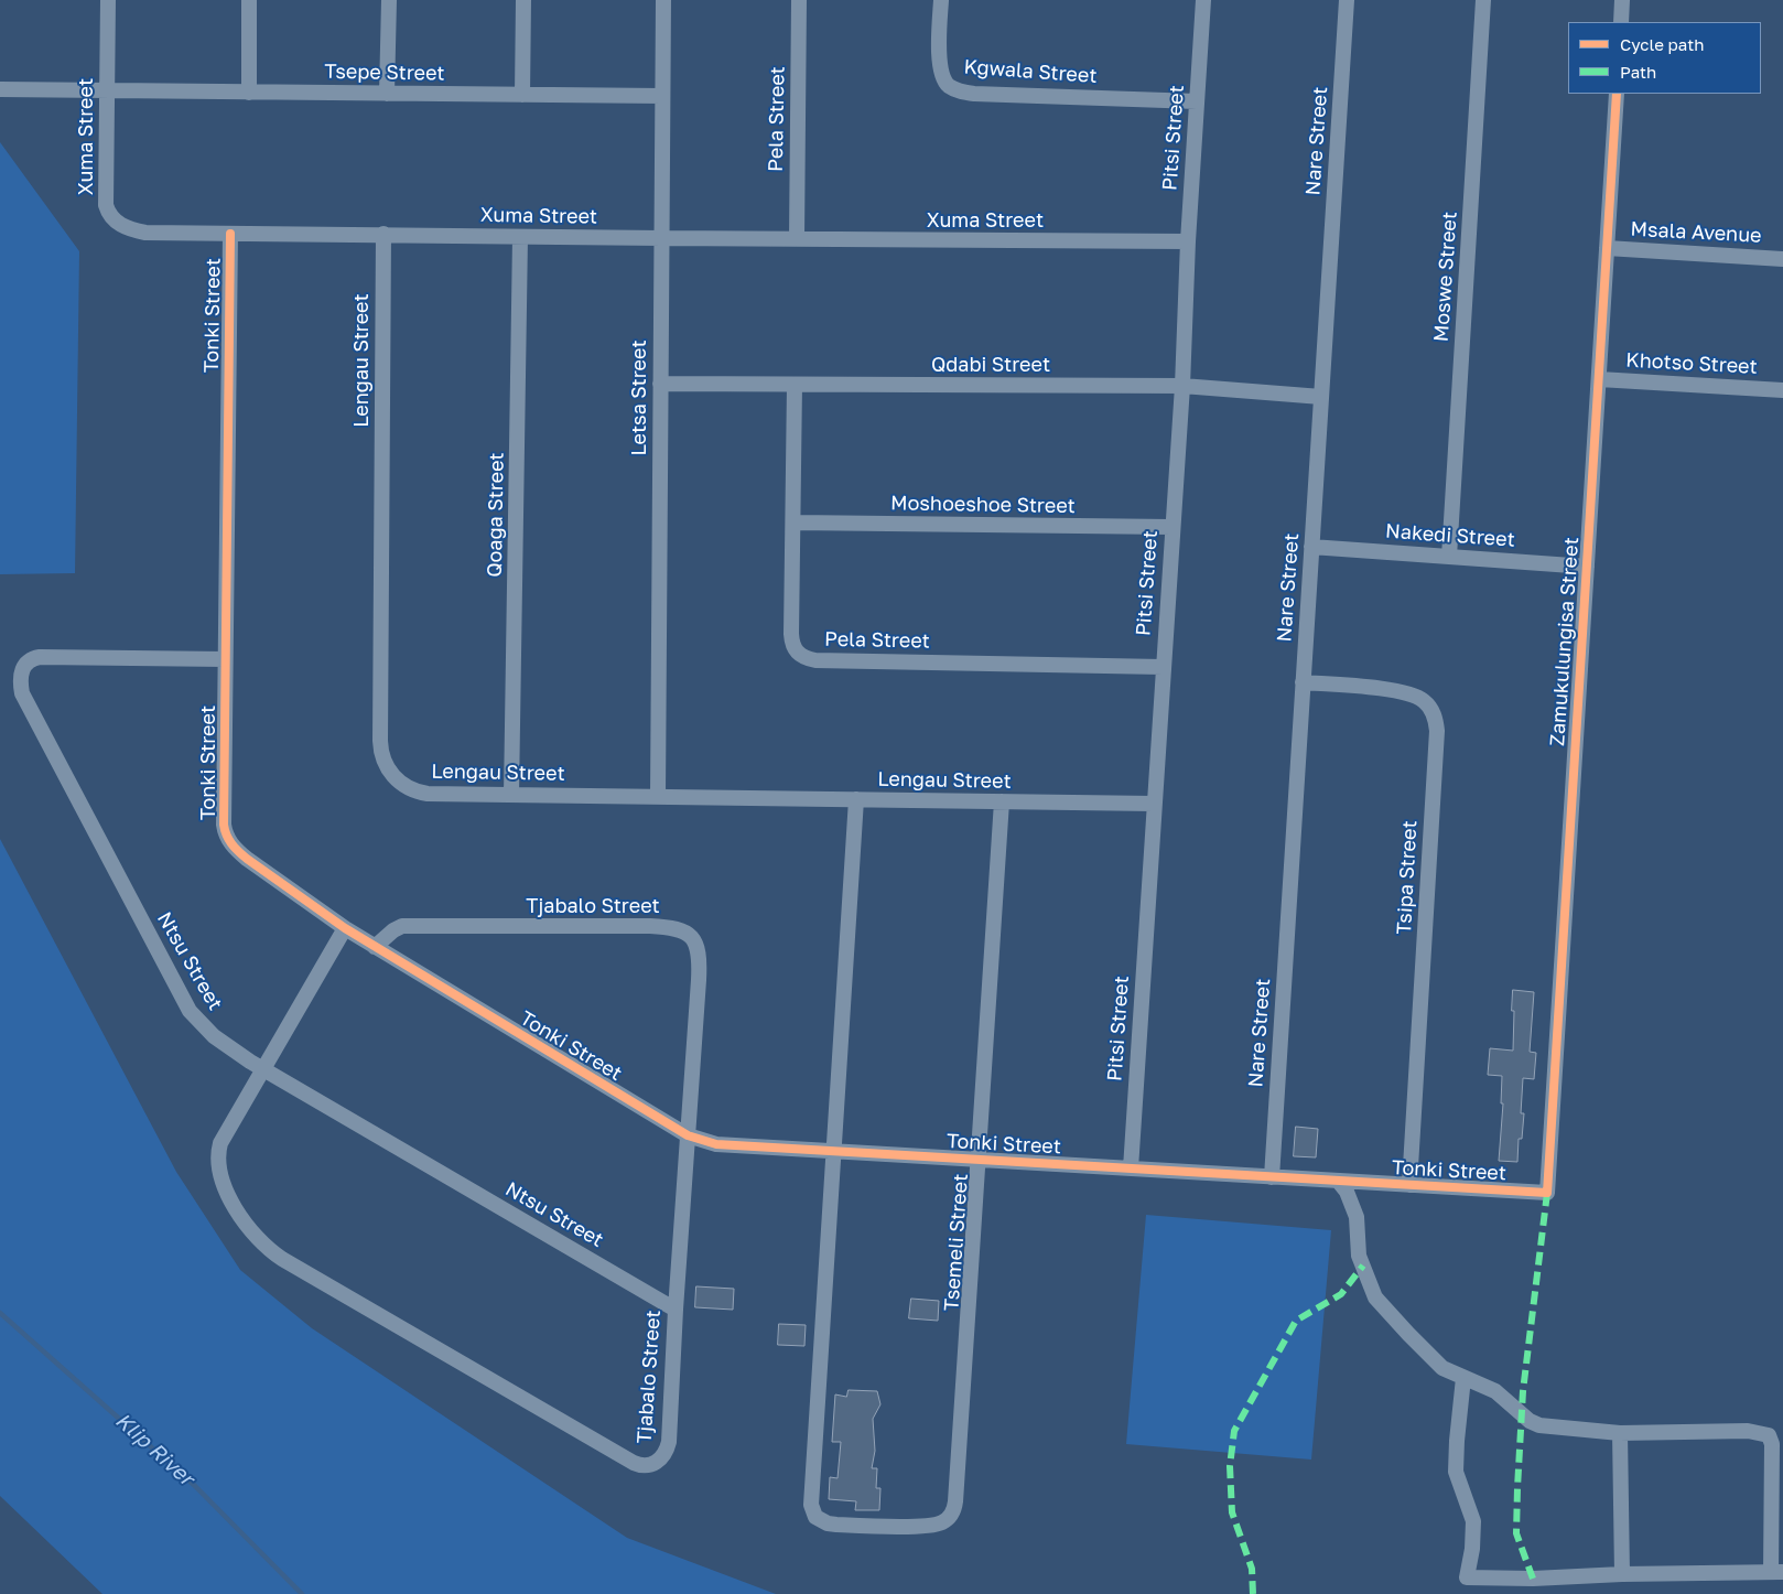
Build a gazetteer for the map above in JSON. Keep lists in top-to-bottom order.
{
  "streets": {
    "street": [
      "Kgwala Street",
      "Tsepe Street",
      "Pela Street",
      "Xuma Street",
      "Pitsi Street",
      "Nare Street",
      "Msala Avenue",
      "Moswe Street",
      "Tonki Street",
      "Lengau Street",
      "Khotso Street",
      "Qdabi Street",
      "Letsa Street",
      "Moshoeshoe Street",
      "Qoaga Street",
      "Nakedi Street",
      "Zamukulungisa Street",
      "Tsipa Street",
      "Tjabalo Street",
      "Ntsu Street",
      "Tsemeli Street"
    ]
  },
  "crossings": [
    ["Kgwala Street", "Pitsi Street"],
    ["Tsepe Street", "Xuma Street"],
    ["Tsepe Street", "Letsa Street"],
    ["Pela Street", "Xuma Street"],
    ["Pela Street", "Pitsi Street"],
    ["Pela Street", "Qdabi Street"],
    ["Pela Street", "Moshoeshoe Street"],
    ["Xuma Street", "Pitsi Street"],
    ["Xuma Street", "Tonki Street"],
    ["Xuma Street", "Lengau Street"],
    ["Xuma Street", "Letsa Street"],
    ["Xuma Street", "Qoaga Street"],
    ["Pitsi Street", "Tonki Street"],
    ["Pitsi Street", "Lengau Street"],
    ["Pitsi Street", "Qdabi Street"],
    ["Pitsi Street", "Moshoeshoe Street"],
    ["Nare Street", "Tonki Street"],
    ["Nare Street", "Qdabi Street"],
    ["Nare Street", "Nakedi Street"],
    ["Nare Street", "Tsipa Street"],
    ["Msala Avenue", "Zamukulungisa Street"],
    ["Moswe Street", "Nakedi Street"],
    ["Tonki Street", "Zamukulungisa Street"],
    ["Tonki Street", "Tsipa Street"],
    ["Tonki Street", "Tjabalo Street"],
    ["Tonki Street", "Ntsu Street"],
    ["Tonki Street", "Tsemeli Street"],
    ["Lengau Street", "Letsa Street"],
    ["Lengau Street", "Qoaga Street"],
    ["Lengau Street", "Tsemeli Street"],
    ["Khotso Street", "Zamukulungisa Street"],
    ["Qdabi Street", "Letsa Street"],
    ["Nakedi Street", "Zamukulungisa Street"],
    ["Tjabalo Street", "Ntsu Street"]
  ],
  "water": ["Klip River"],
  "legend": ["Cycle path", "Path"]
}
